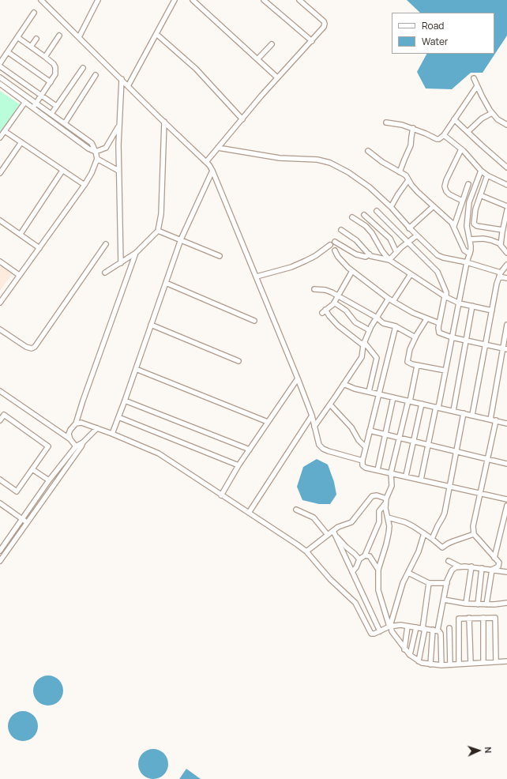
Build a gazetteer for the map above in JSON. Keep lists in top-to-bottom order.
{
  "legend": ["Road", "Water"],
  "north": "right"
}
